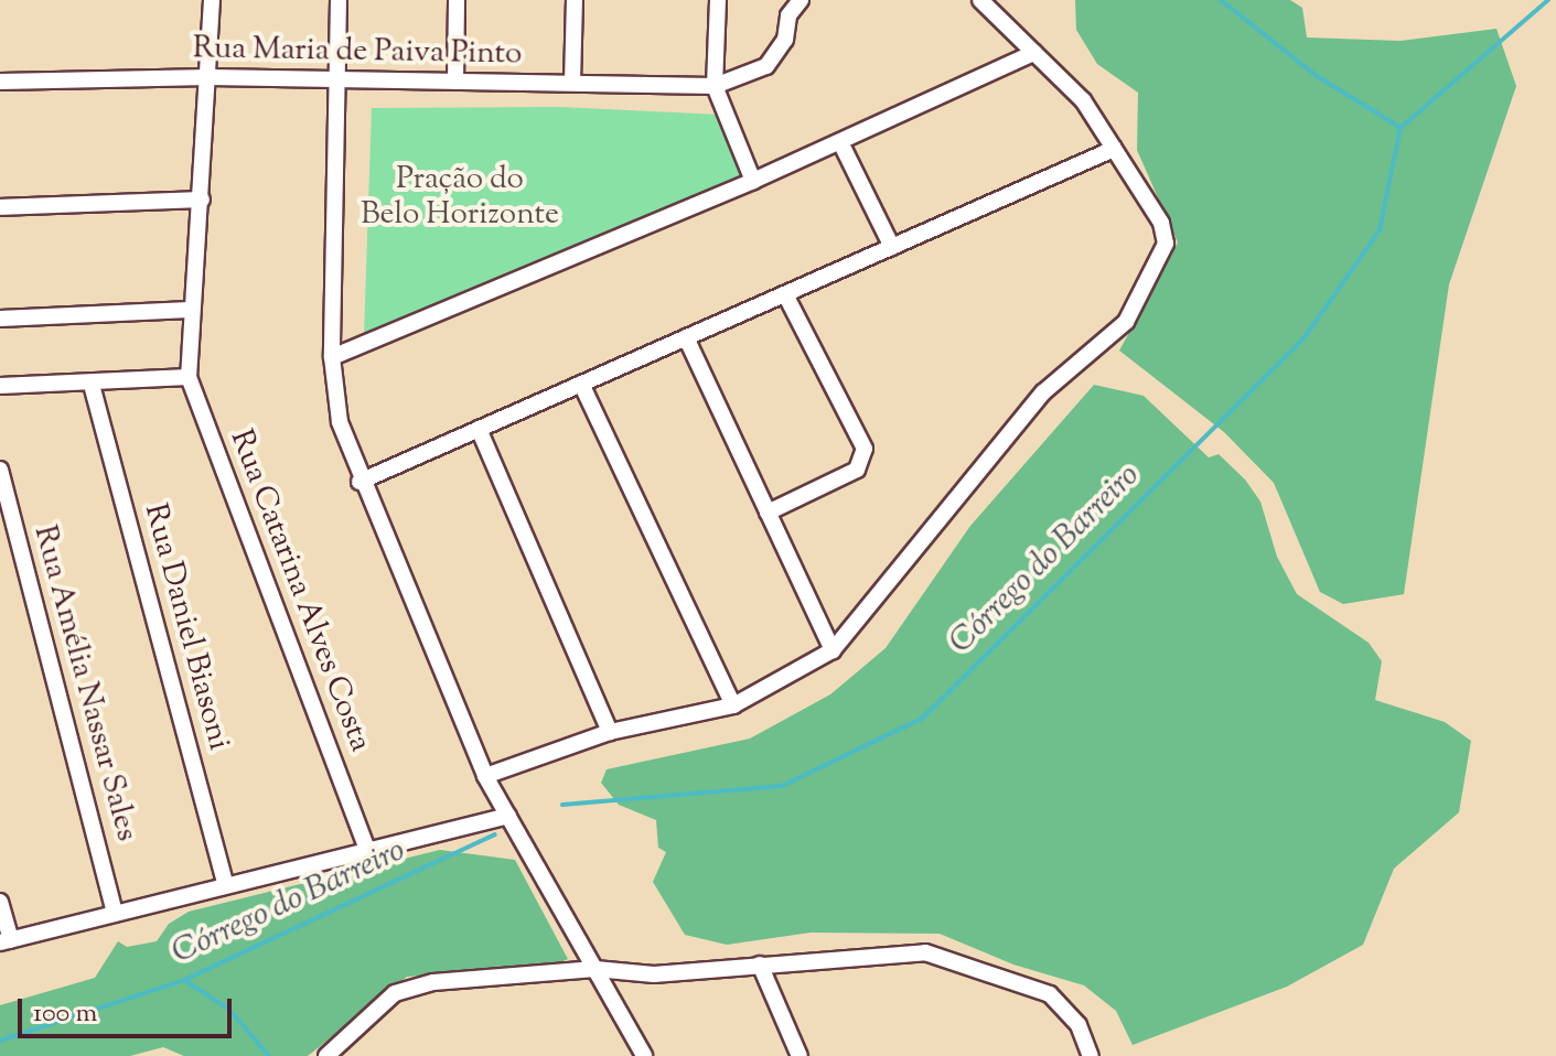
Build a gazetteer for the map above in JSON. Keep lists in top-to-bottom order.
{
  "streets": {
    "street": [
      "Rua Maria de Paiva Pinto",
      "Rua Catarina Alves Costa",
      "Rua Daniel Biasoni",
      "Rua Amélia Nassar Sales"
    ]
  },
  "crossings": [
    ["Rua Maria de Paiva Pinto", "Rua Catarina Alves Costa"]
  ],
  "water": ["Córrego do Barreiro"],
  "parks": ["Pração do Belo Horizonte"],
  "scale_bar": "100 m"
}
